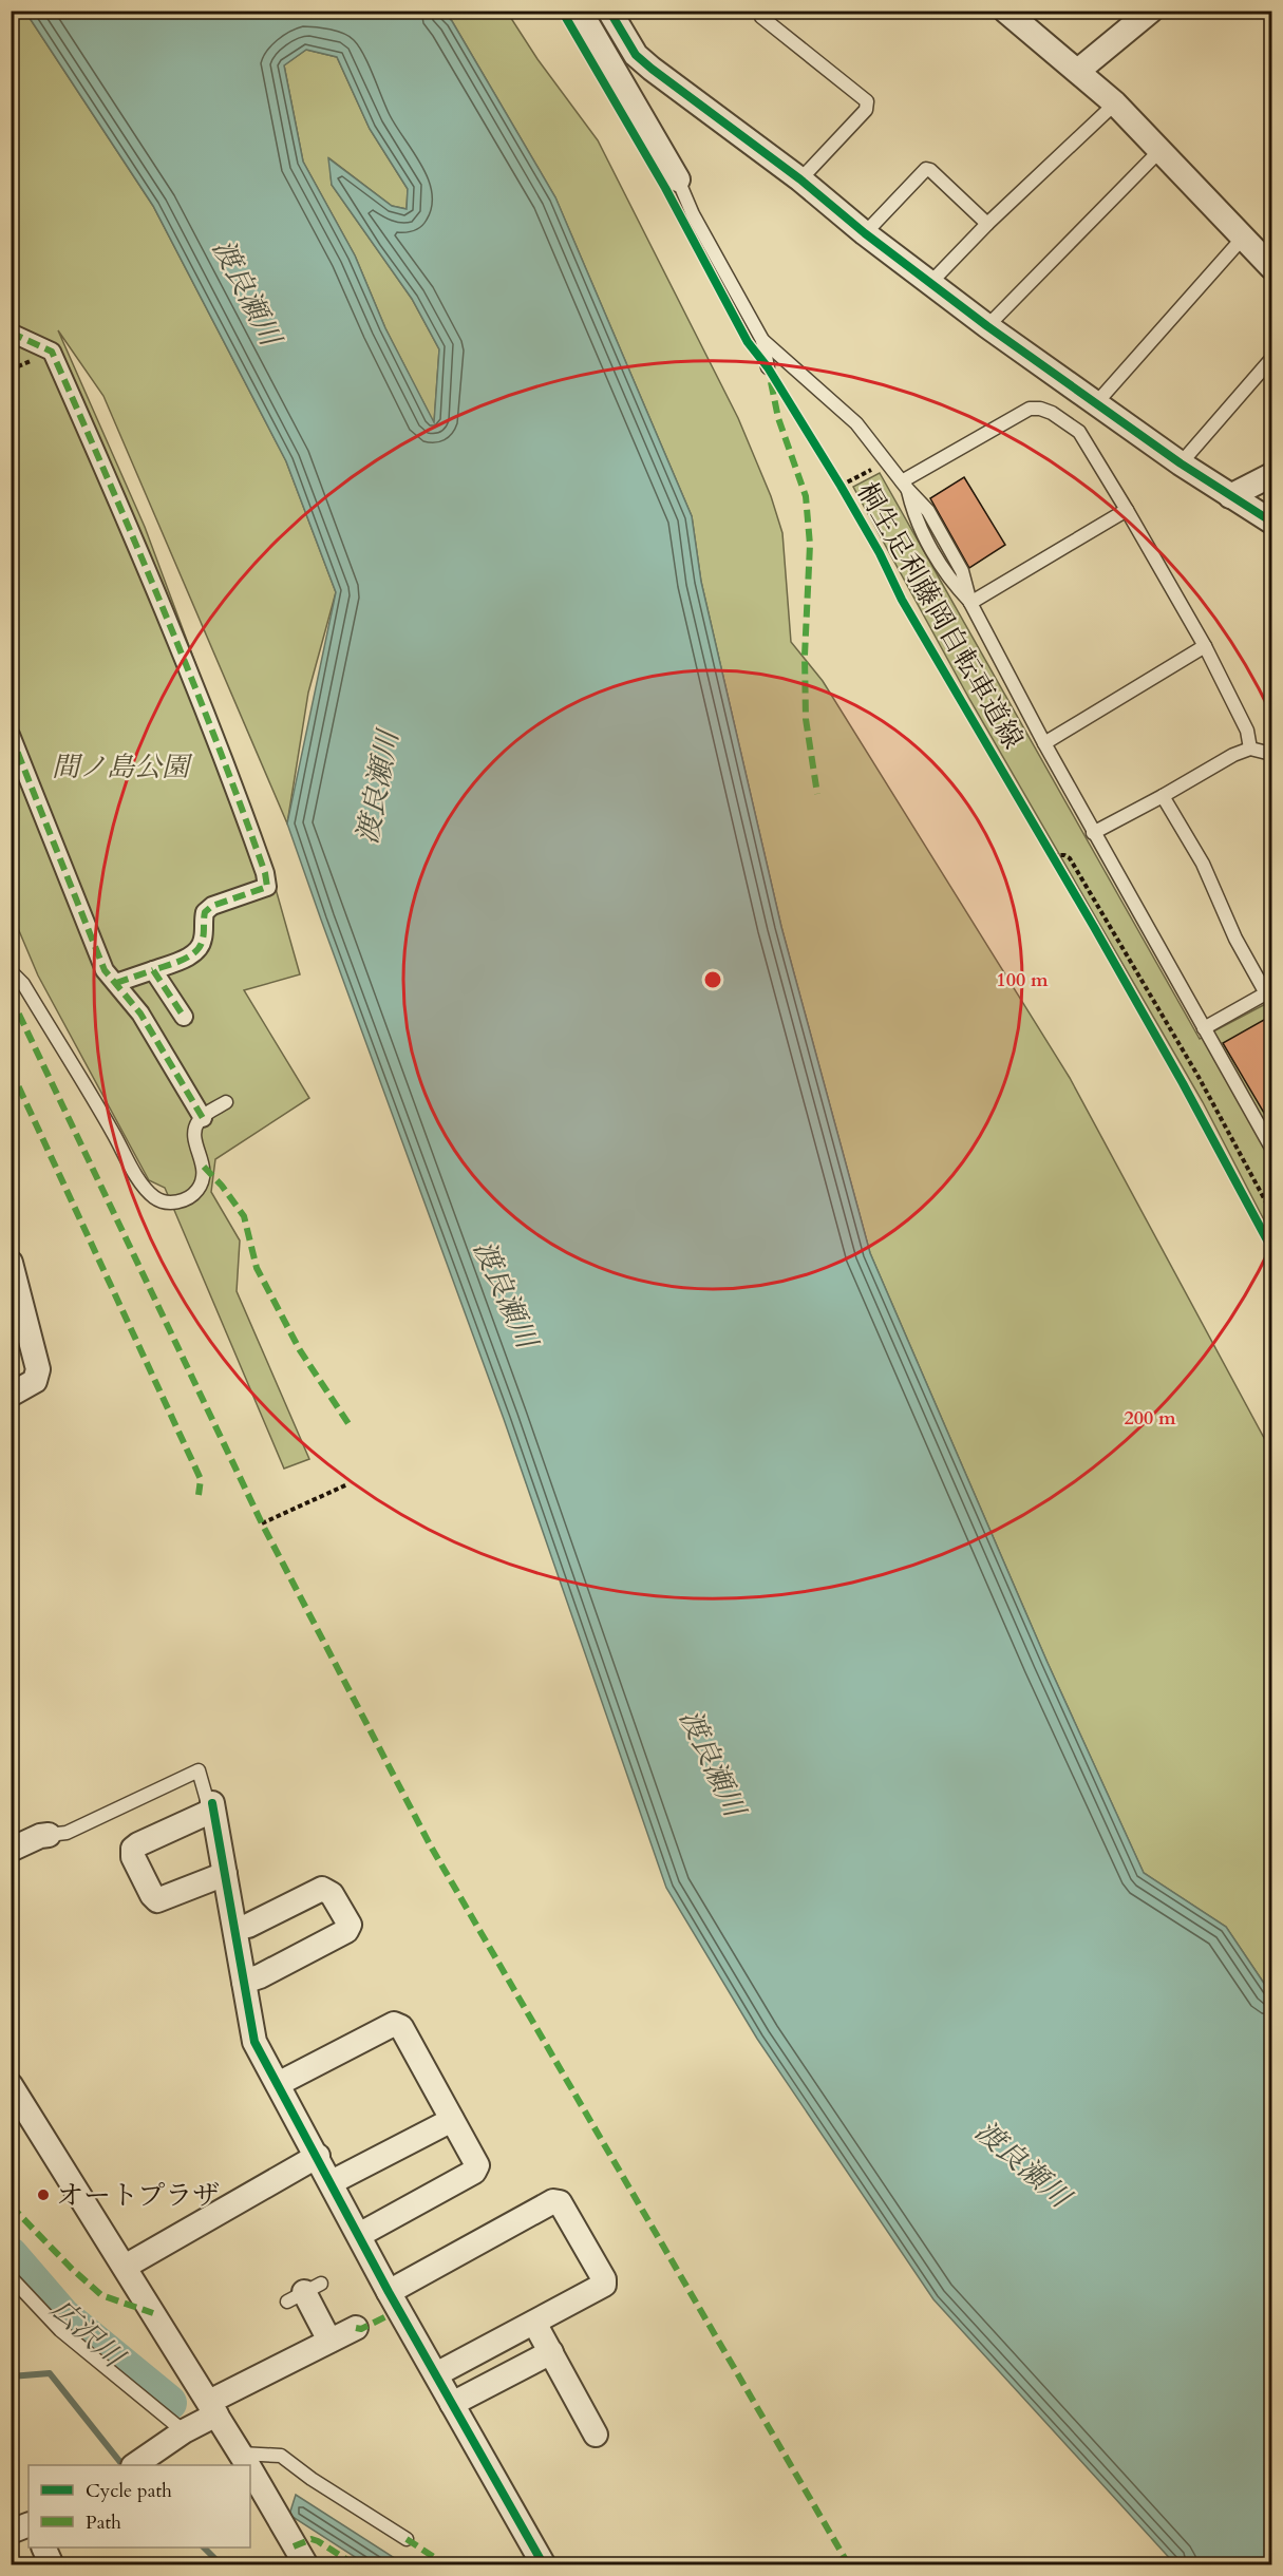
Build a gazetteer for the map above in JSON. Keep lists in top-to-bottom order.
{
  "streets": {
    "cycle path": ["桐生足利藤岡自転車道線"]
  },
  "water": ["渡良瀬川", "広沢川"],
  "parks": ["間ノ島公園"],
  "places": ["オートプラザ"],
  "legend": ["Cycle path", "Path"],
  "rings": ["100 m", "200 m"]
}
